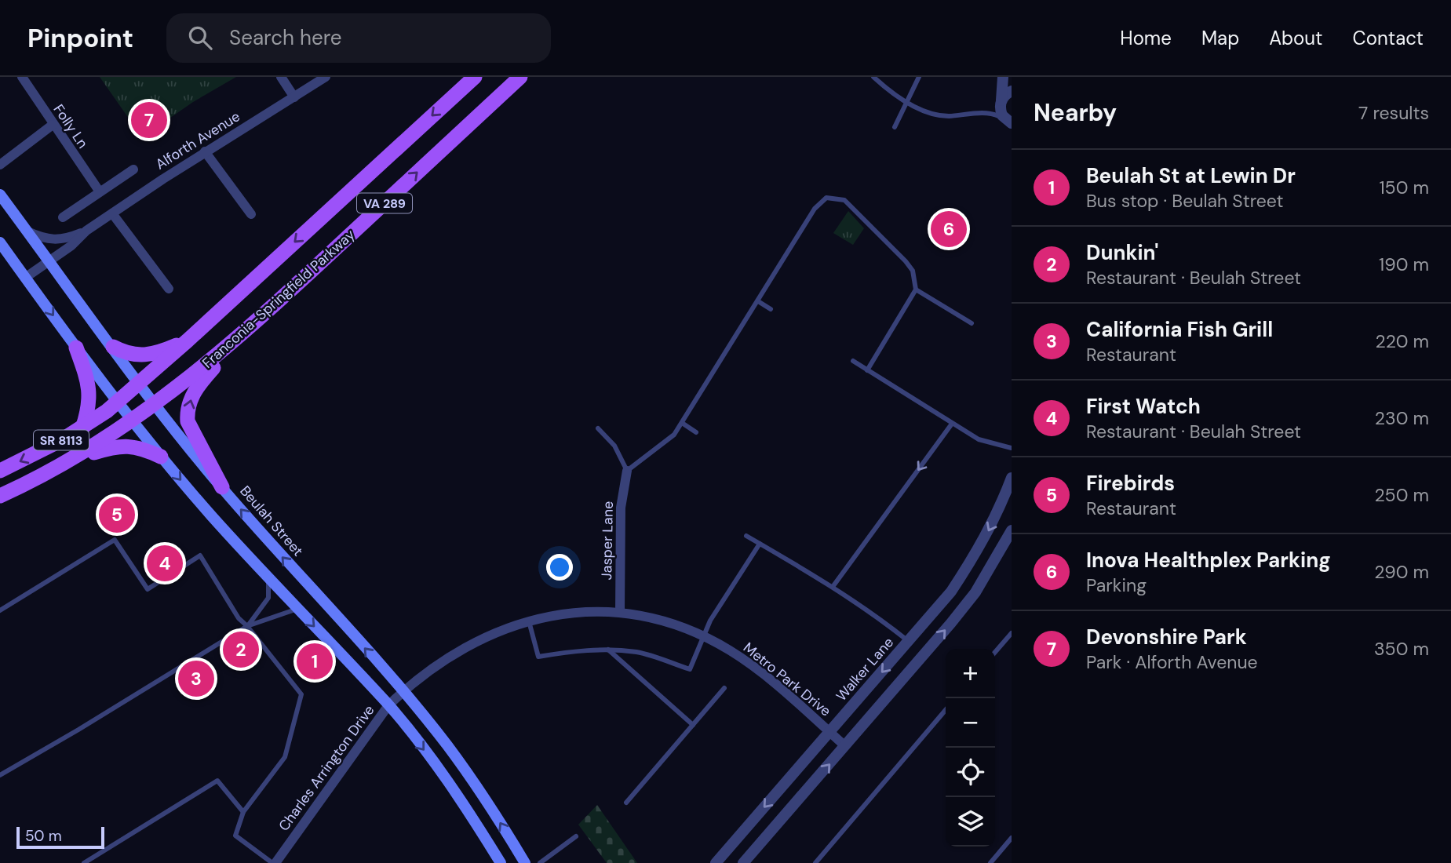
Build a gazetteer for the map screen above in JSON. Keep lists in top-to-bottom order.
{
  "streets": {
    "main road": [
      "VA 289",
      "Franconia-Springfield Parkway",
      "SR 8113",
      "Beulah Street"
    ],
    "street": [
      "Folly Ln",
      "Alforth Avenue",
      "Jasper Lane",
      "Walker Lane",
      "Metro Park Drive",
      "Charles Arrington Drive"
    ]
  },
  "crossings": [
    ["Alforth Avenue", "Beulah Street"],
    ["VA 289", "SR 8113"],
    ["VA 289", "Beulah Street"],
    ["Franconia-Springfield Parkway", "SR 8113"],
    ["Franconia-Springfield Parkway", "Beulah Street"],
    ["SR 8113", "Beulah Street"],
    ["Beulah Street", "Metro Park Drive"],
    ["Beulah Street", "Charles Arrington Drive"],
    ["Jasper Lane", "Metro Park Drive"],
    ["Walker Lane", "Metro Park Drive"],
    ["Metro Park Drive", "Charles Arrington Drive"]
  ],
  "scale_bar": "50 m",
  "page": {
    "header": "Pinpoint",
    "search": "Search here",
    "nav": [
      "Home",
      "Map",
      "About",
      "Contact"
    ],
    "heading": ["Nearby", "7 results"],
    "pins": [
      "7",
      "6",
      "5",
      "4",
      "2",
      "1",
      "3"
    ],
    "list": [
      {
        "mark": "1",
        "name": "Beulah St at Lewin Dr",
        "note": "Bus stop · Beulah Street",
        "value": "150 m"
      },
      {
        "mark": "2",
        "name": "Dunkin'",
        "note": "Restaurant · Beulah Street",
        "value": "190 m"
      },
      {
        "mark": "3",
        "name": "California Fish Grill",
        "note": "Restaurant",
        "value": "220 m"
      },
      {
        "mark": "4",
        "name": "First Watch",
        "note": "Restaurant · Beulah Street",
        "value": "230 m"
      },
      {
        "mark": "5",
        "name": "Firebirds",
        "note": "Restaurant",
        "value": "250 m"
      },
      {
        "mark": "6",
        "name": "Inova Healthplex Parking",
        "note": "Parking",
        "value": "290 m"
      },
      {
        "mark": "7",
        "name": "Devonshire Park",
        "note": "Park · Alforth Avenue",
        "value": "350 m"
      }
    ],
    "map_buttons": ["+", "−"],
    "scale": "50 m"
  }
}
